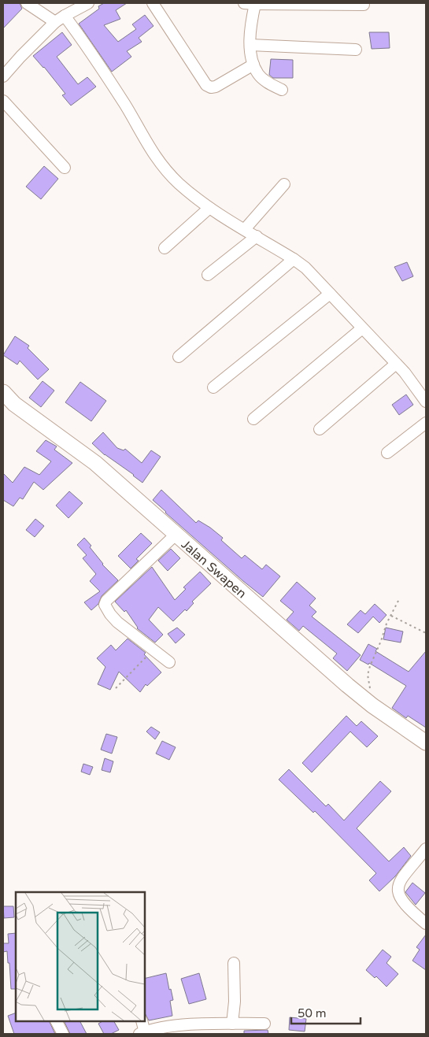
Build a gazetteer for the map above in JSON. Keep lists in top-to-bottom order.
{
  "streets": {
    "main road": ["Jalan Swapen"]
  },
  "scale_bar": "50 m"
}
